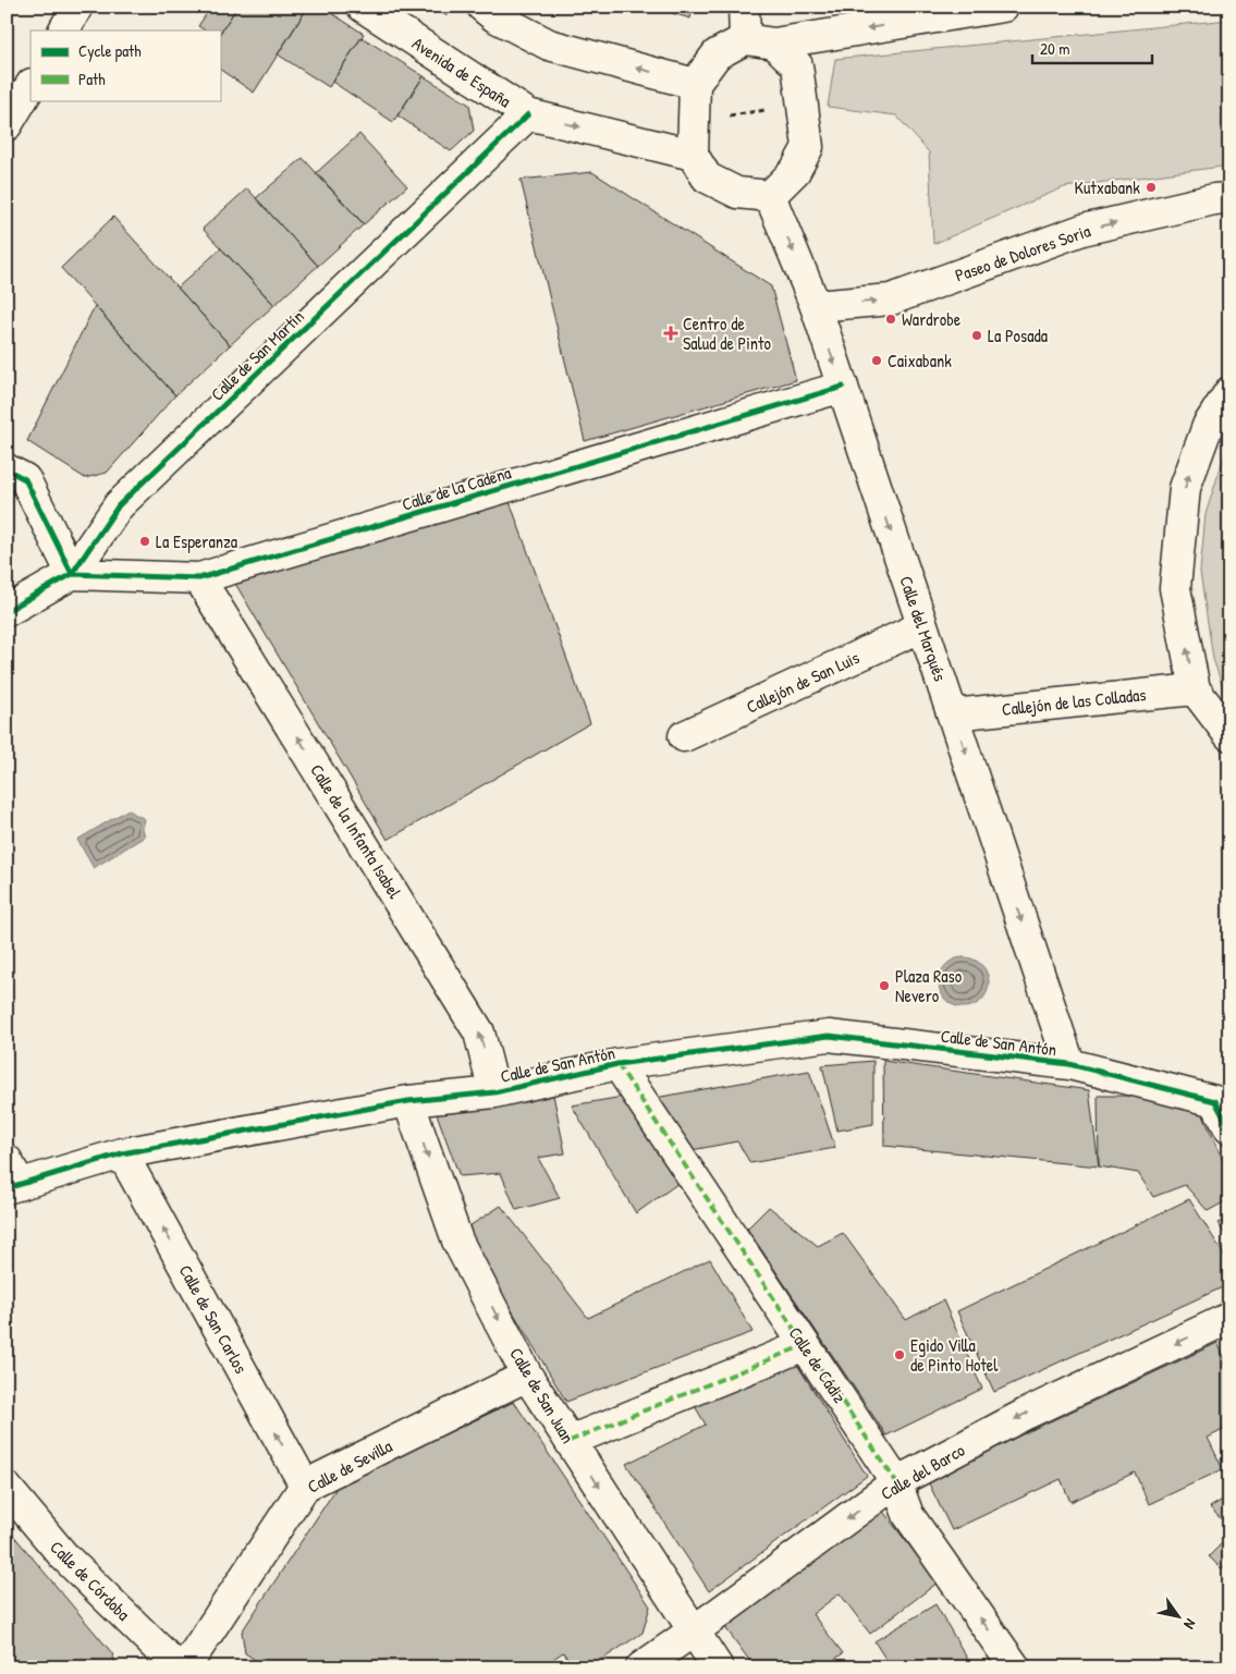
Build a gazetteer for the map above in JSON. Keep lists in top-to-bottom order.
{
  "streets": {
    "street": [
      "Avenida de España",
      "Paseo de Dolores Soria",
      "Calle de San Martín",
      "Calle de la Cadena",
      "Calle del Marqués",
      "Callejón de San Luis",
      "Callejón de las Colladas",
      "Calle de la Infanta Isabel",
      "Calle de San Antón",
      "Calle de San Carlos",
      "Calle de Cádiz",
      "Calle de San Juan",
      "Calle de Sevilla",
      "Calle del Barco",
      "Calle de Córdoba"
    ]
  },
  "crossings": [
    ["Avenida de España", "Calle de San Martín"],
    ["Avenida de España", "Calle del Marqués"],
    ["Paseo de Dolores Soria", "Calle del Marqués"],
    ["Calle de San Martín", "Calle de la Cadena"],
    ["Calle de la Cadena", "Calle del Marqués"],
    ["Calle de la Cadena", "Calle de la Infanta Isabel"],
    ["Calle del Marqués", "Callejón de San Luis"],
    ["Calle del Marqués", "Callejón de las Colladas"],
    ["Calle del Marqués", "Calle de San Antón"],
    ["Calle de la Infanta Isabel", "Calle de San Antón"],
    ["Calle de San Antón", "Calle de San Carlos"],
    ["Calle de San Antón", "Calle de Cádiz"],
    ["Calle de San Antón", "Calle de San Juan"],
    ["Calle de San Carlos", "Calle de Sevilla"],
    ["Calle de Cádiz", "Calle del Barco"],
    ["Calle de San Juan", "Calle de Sevilla"],
    ["Calle de San Juan", "Calle del Barco"]
  ],
  "one_way": [
    "Calle del Marqués",
    "Calle de la Infanta Isabel",
    "Calle de San Carlos",
    "Calle de San Juan"
  ],
  "places": {
    "other": [
      "Kutxabank",
      "Wardrobe",
      "La Posada",
      "Caixabank",
      "La Esperanza",
      "Plaza Raso Nevero",
      "Egido Villa de Pinto Hotel"
    ],
    "health": ["Centro de Salud de Pinto"]
  },
  "legend": ["Cycle path", "Path"],
  "scale_bar": "20 m",
  "north": "bottom right"
}
